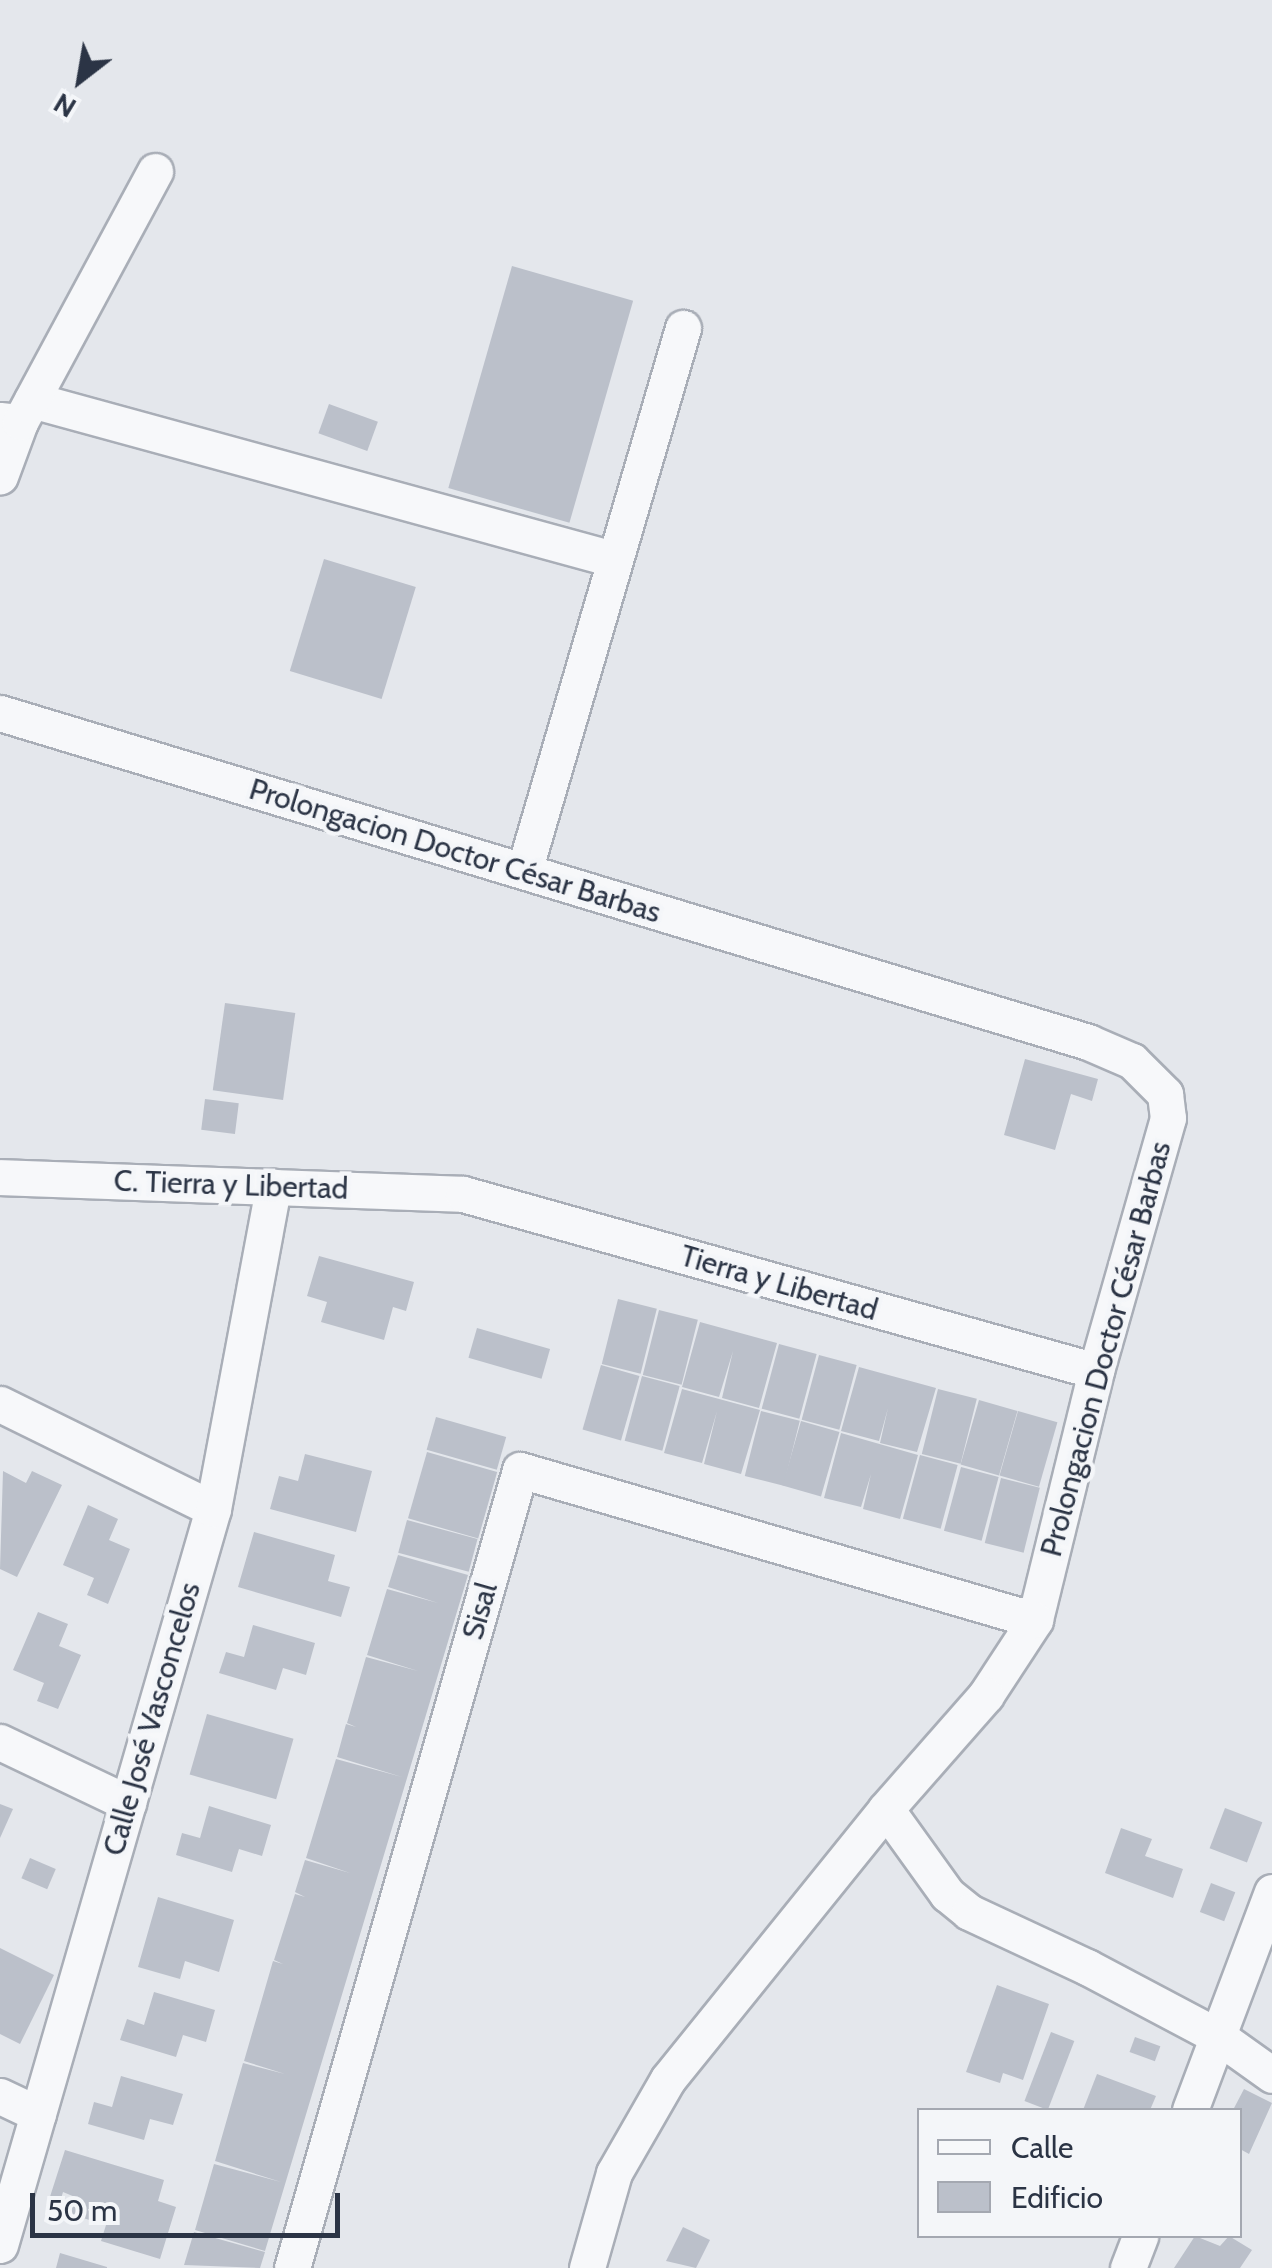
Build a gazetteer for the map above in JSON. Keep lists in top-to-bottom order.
{
  "streets": {
    "street": [
      "Prolongacion Doctor César Barbas",
      "C. Tierra y Libertad",
      "Tierra y Libertad",
      "Sisal",
      "Calle José Vasconcelos"
    ]
  },
  "crossings": [
    ["Prolongacion Doctor César Barbas", "Tierra y Libertad"],
    ["Prolongacion Doctor César Barbas", "Sisal"],
    ["C. Tierra y Libertad", "Tierra y Libertad"],
    ["C. Tierra y Libertad", "Calle José Vasconcelos"]
  ],
  "legend": ["Calle", "Edificio"],
  "scale_bar": "50 m",
  "north": "bottom left"
}
